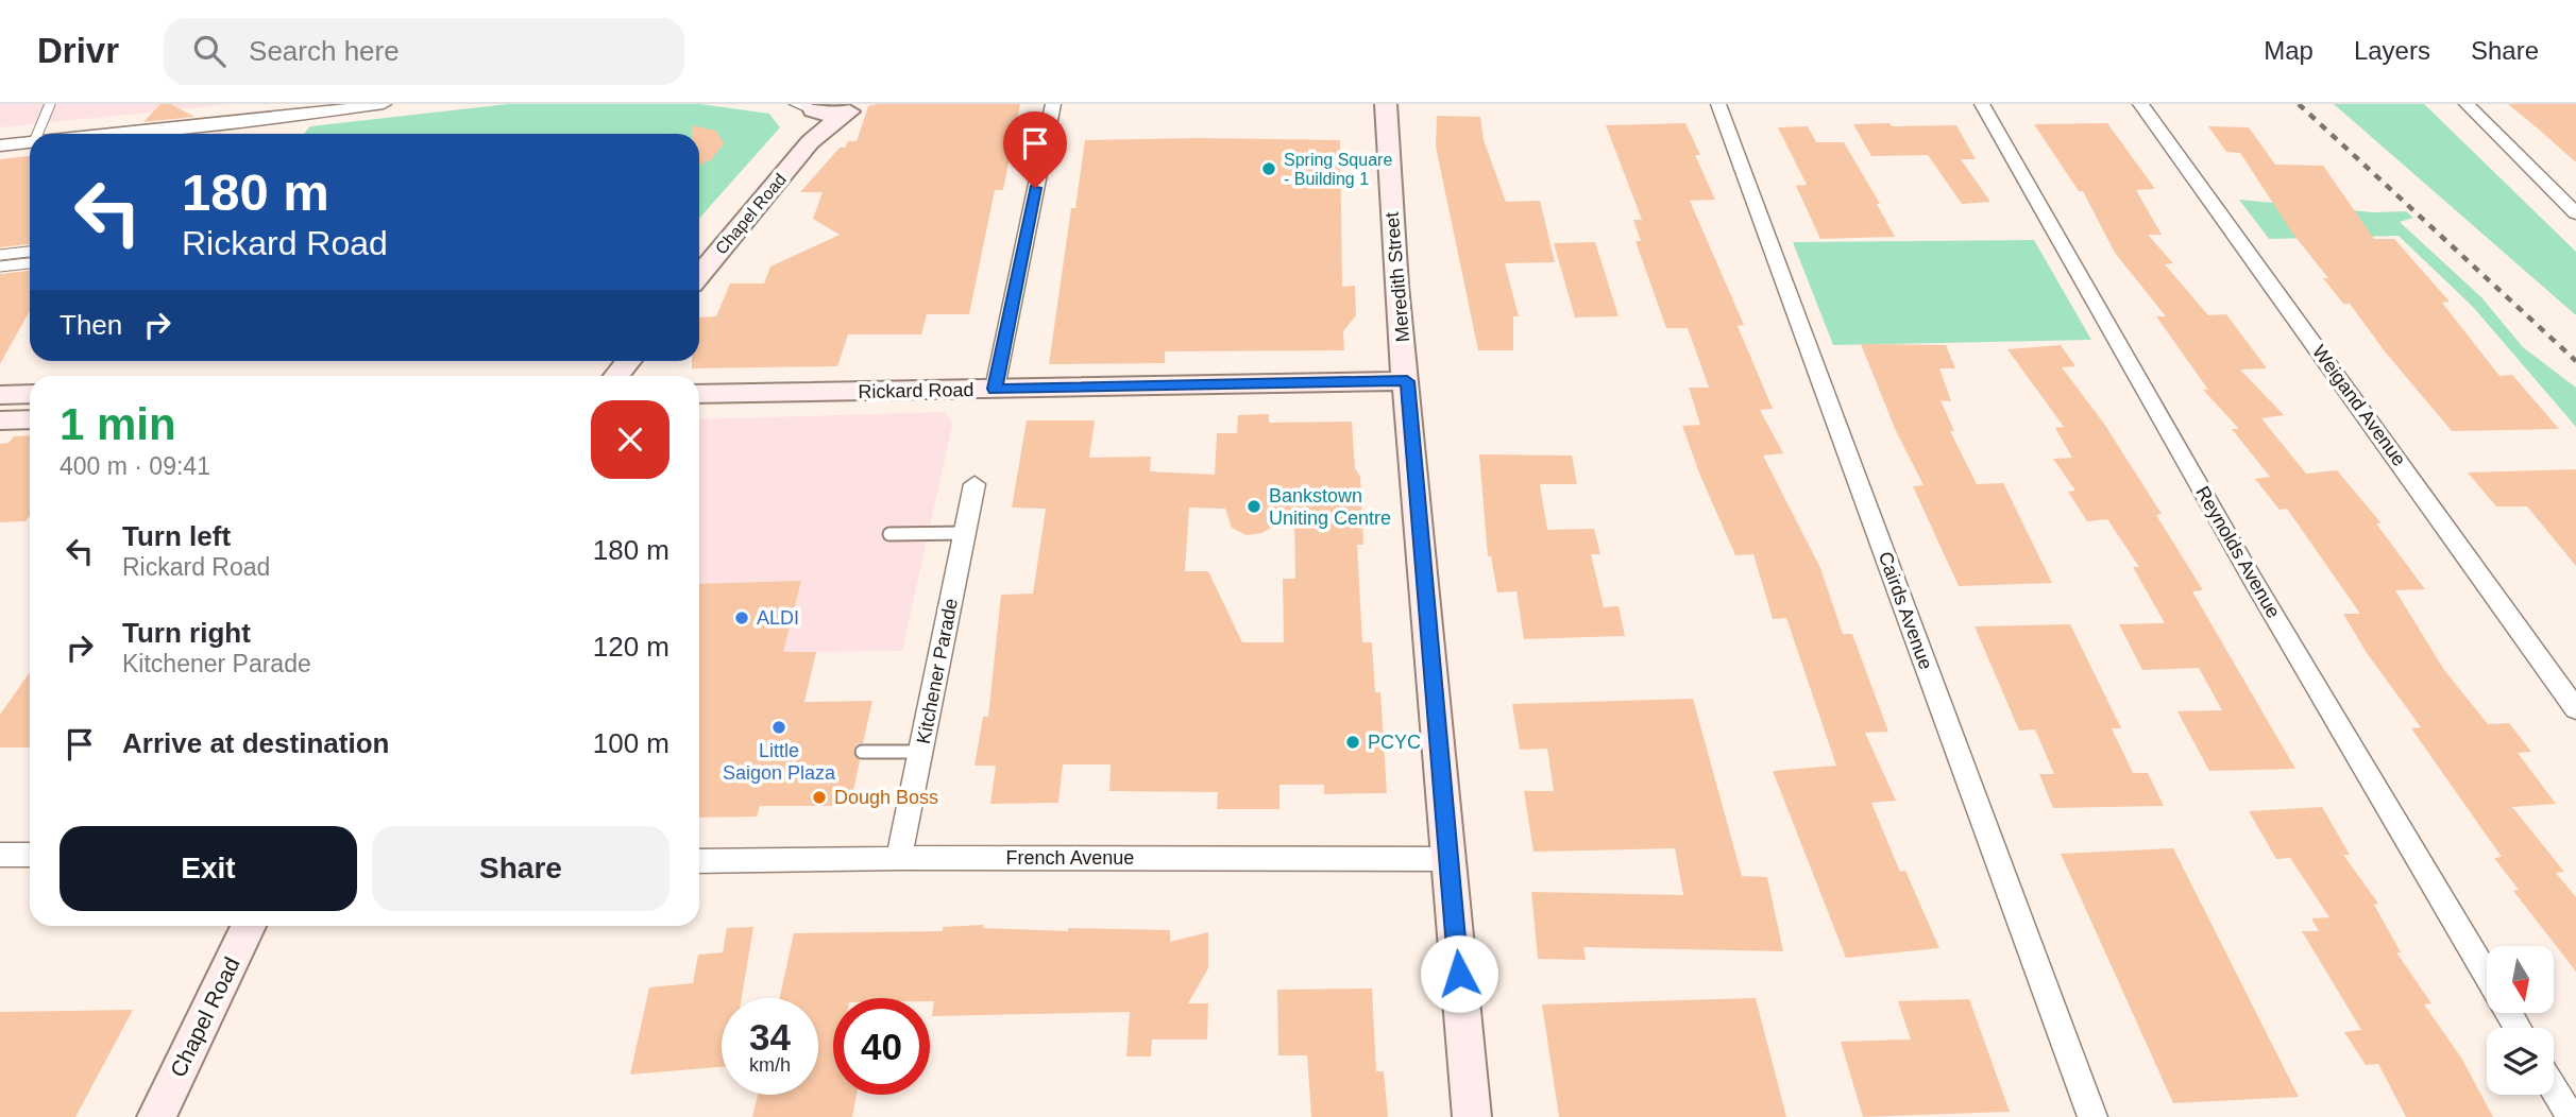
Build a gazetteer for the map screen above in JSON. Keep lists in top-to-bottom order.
{
  "streets": {
    "main road": ["Chapel Road", "Meredith Street", "Rickard Road"],
    "street": [
      "Weigand Avenue",
      "Reynolds Avenue",
      "Cairds Avenue",
      "Kitchener Parade",
      "French Avenue"
    ]
  },
  "crossings": [
    ["Meredith Street", "Rickard Road"],
    ["Meredith Street", "French Avenue"],
    ["Kitchener Parade", "French Avenue"]
  ],
  "places": [
    "Spring Square - Building 1",
    "Bankstown Uniting Centre",
    "ALDI",
    "Little Saigon Plaza",
    "PCYC",
    "Dough Boss"
  ],
  "north": "bottom",
  "page": {
    "header": "Drivr",
    "search": "Search here",
    "nav": ["Map", "Layers", "Share"],
    "turn": ["180 m", "Rickard Road"],
    "then": "Then",
    "heading": ["1 min", "400 m · 09:41"],
    "list": [
      {
        "name": "Turn left",
        "note": "Rickard Road",
        "value": "180 m"
      },
      {
        "name": "Turn right",
        "note": "Kitchener Parade",
        "value": "120 m"
      },
      {
        "name": "Arrive at destination",
        "value": "100 m"
      }
    ],
    "buttons": ["Exit", "Share"],
    "speed": "34 km/h",
    "limit": "40"
  }
}
